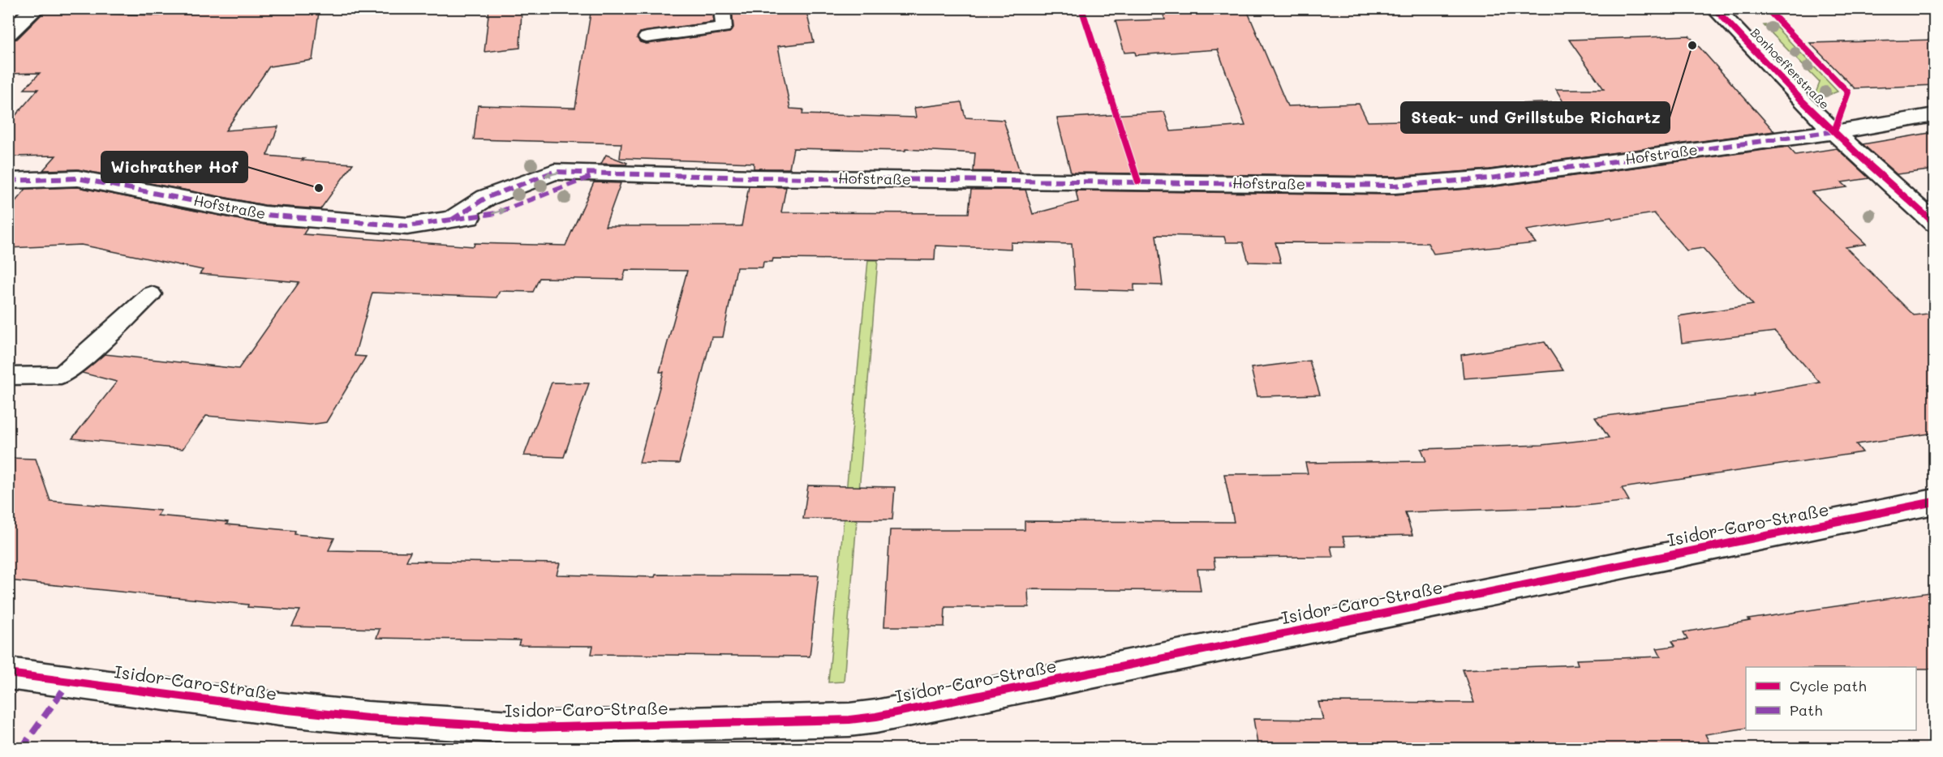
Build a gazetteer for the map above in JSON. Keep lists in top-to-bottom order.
{
  "streets": {
    "street": ["Bonhoefferstraße", "Hofstraße", "Isidor-Caro-Straße"]
  },
  "crossings": [
    ["Bonhoefferstraße", "Hofstraße"]
  ],
  "places": ["Steak- und Grillstube Richartz", "Wichrather Hof"],
  "legend": ["Cycle path", "Path"]
}
